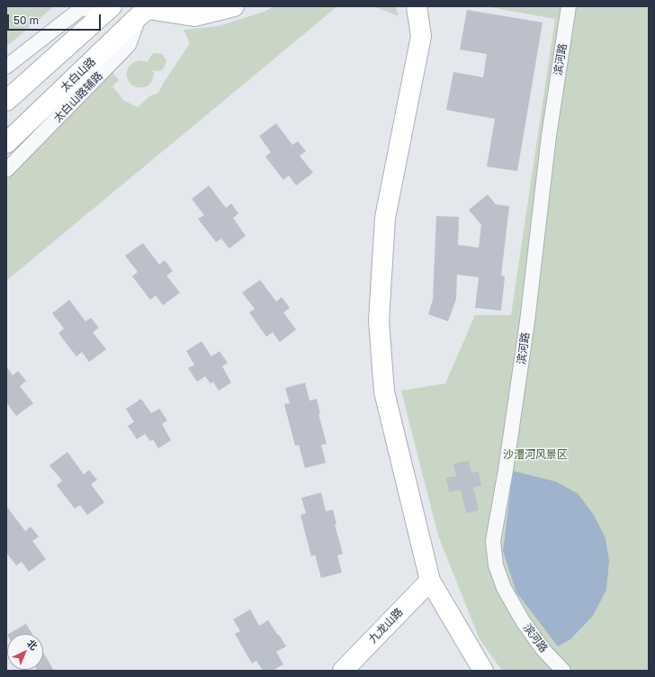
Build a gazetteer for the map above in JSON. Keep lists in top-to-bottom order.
{
  "streets": {
    "street": [
      "滨河路",
      "太白山路",
      "太白山路辅路",
      "九龙山路"
    ]
  },
  "crossings": [
    ["太白山路", "太白山路辅路"]
  ],
  "parks": ["沙澧河风景区"],
  "scale_bar": "50 m",
  "north": "top right"
}
